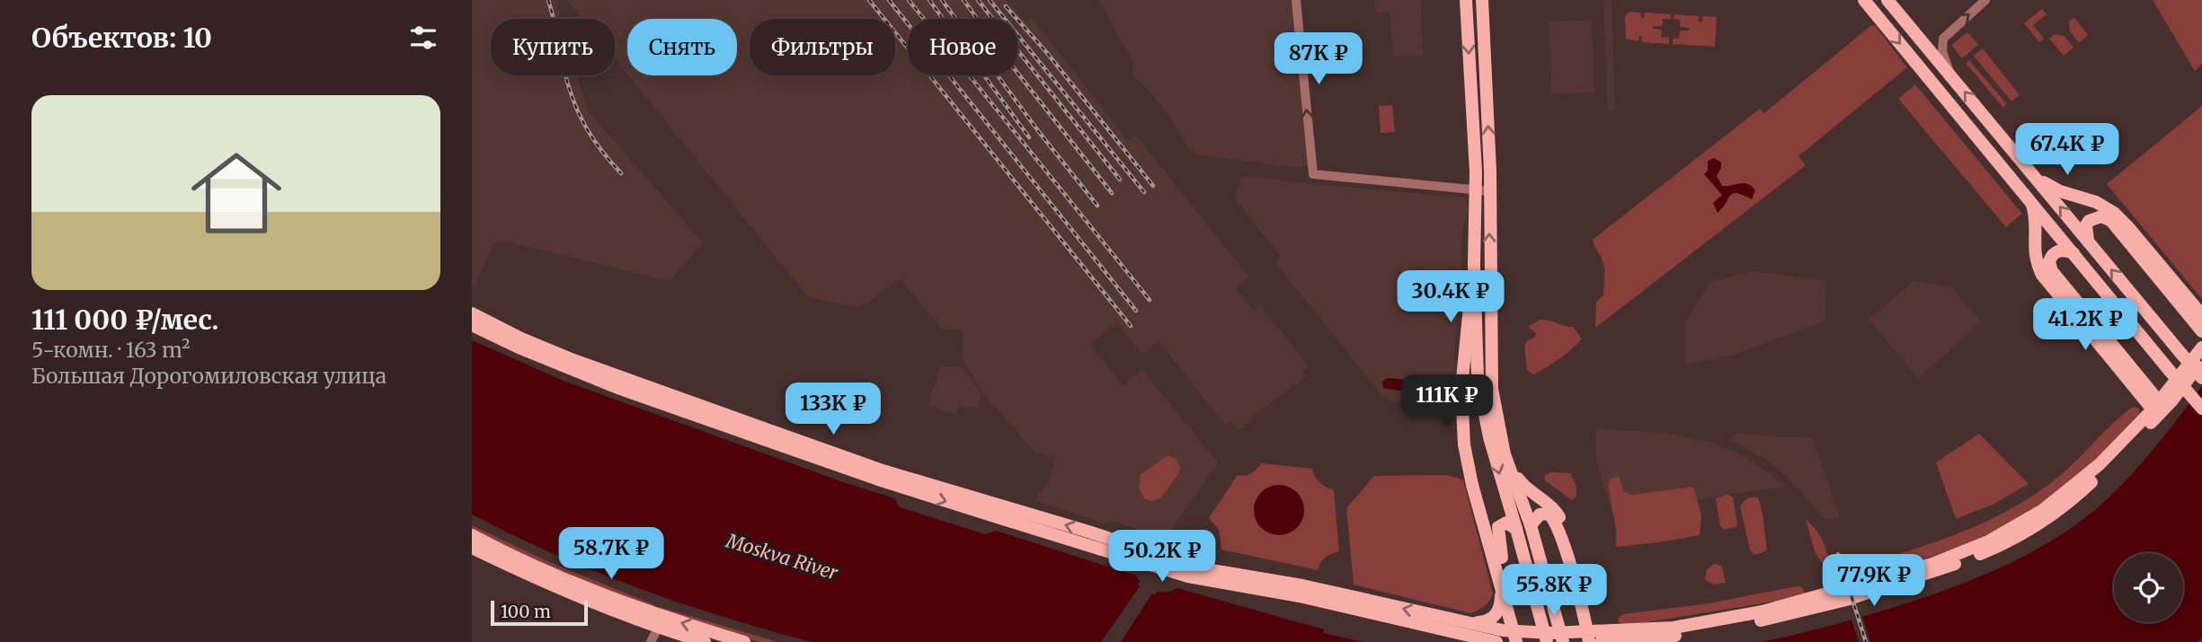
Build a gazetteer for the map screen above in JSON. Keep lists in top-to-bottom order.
{
  "water": ["Moskva River"],
  "scale_bar": "100 m",
  "page": {
    "heading": "Объектов: 10",
    "chip": [
      "Купить",
      "Снять",
      "Фильтры",
      "Новое"
    ],
    "price": [
      "87K ₽",
      "67.4K ₽",
      "30.4K ₽",
      "41.2K ₽",
      "111K ₽",
      "133K ₽",
      "58.7K ₽",
      "50.2K ₽",
      "77.9K ₽",
      "55.8K ₽"
    ],
    "list": [
      {
        "name": "111 000 ₽/мес.",
        "note": "5-комн. · 163 m² · Большая Дорогомиловская улица"
      }
    ],
    "scale": "100 m"
  }
}
